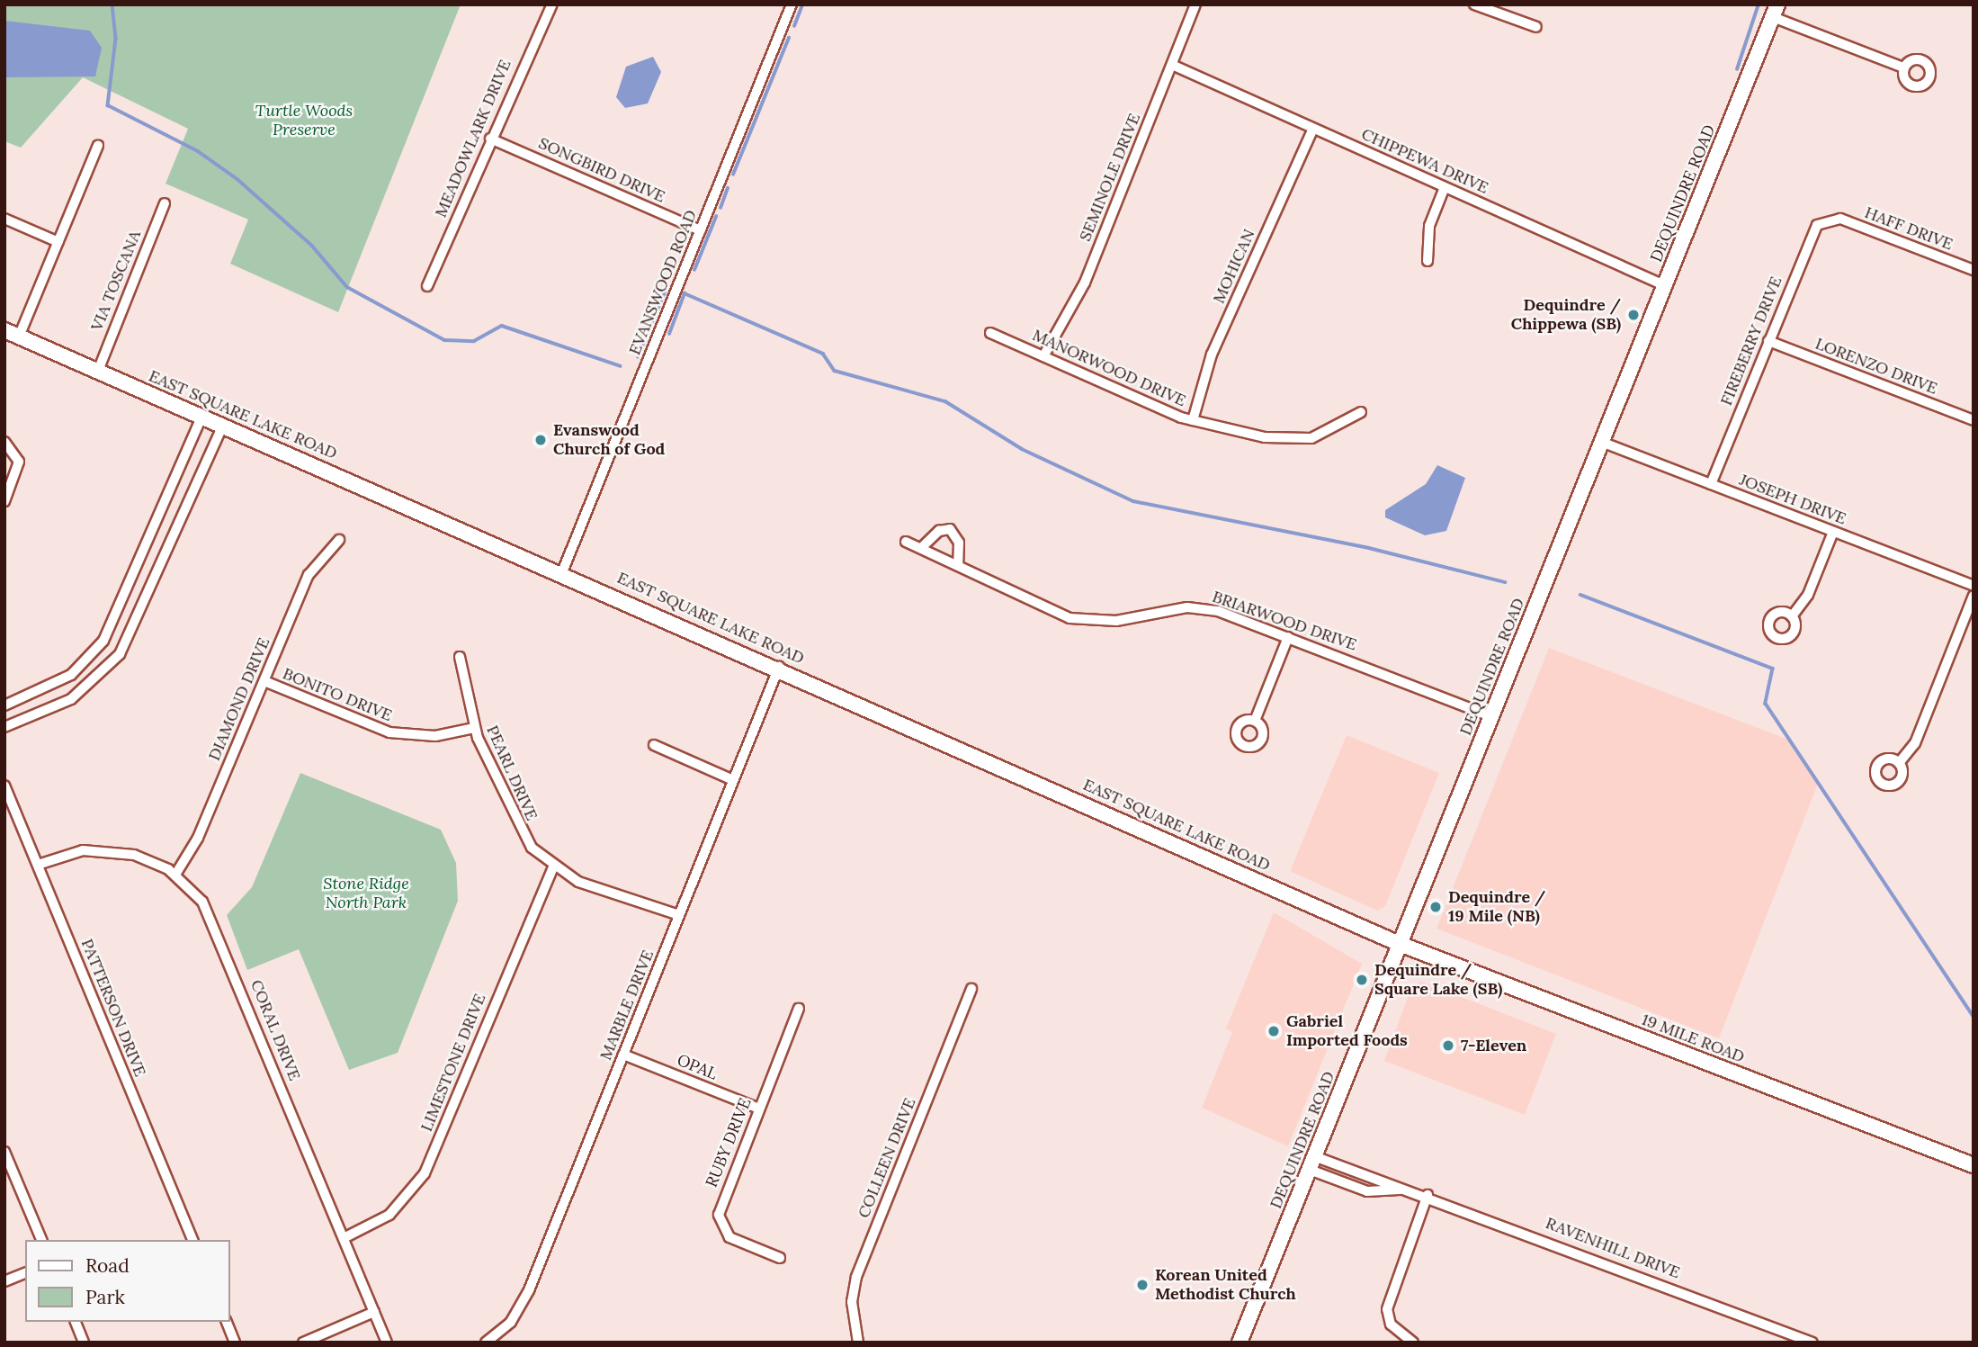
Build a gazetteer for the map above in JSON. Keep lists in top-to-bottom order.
{
  "streets": {
    "main road": ["DEQUINDRE ROAD", "EAST SQUARE LAKE ROAD", "19 MILE ROAD"],
    "street": [
      "MEADOWLARK DRIVE",
      "CHIPPEWA DRIVE",
      "SONGBIRD DRIVE",
      "SEMINOLE DRIVE",
      "HAFF DRIVE",
      "MOHICAN",
      "VIA TOSCANA",
      "EVANSWOOD ROAD",
      "FIREBERRY DRIVE",
      "LORENZO DRIVE",
      "MANORWOOD DRIVE",
      "JOSEPH DRIVE",
      "BRIARWOOD DRIVE",
      "BONITO DRIVE",
      "DIAMOND DRIVE",
      "PEARL DRIVE",
      "MARBLE DRIVE",
      "PATTERSON DRIVE",
      "CORAL DRIVE",
      "LIMESTONE DRIVE",
      "OPAL",
      "RUBY DRIVE",
      "COLLEEN DRIVE",
      "RAVENHILL DRIVE"
    ]
  },
  "crossings": [
    ["MEADOWLARK DRIVE", "SONGBIRD DRIVE"],
    ["CHIPPEWA DRIVE", "SEMINOLE DRIVE"],
    ["CHIPPEWA DRIVE", "DEQUINDRE ROAD"],
    ["CHIPPEWA DRIVE", "MOHICAN"],
    ["SONGBIRD DRIVE", "EVANSWOOD ROAD"],
    ["SEMINOLE DRIVE", "MANORWOOD DRIVE"],
    ["DEQUINDRE ROAD", "EAST SQUARE LAKE ROAD"],
    ["DEQUINDRE ROAD", "JOSEPH DRIVE"],
    ["DEQUINDRE ROAD", "BRIARWOOD DRIVE"],
    ["DEQUINDRE ROAD", "19 MILE ROAD"],
    ["DEQUINDRE ROAD", "RAVENHILL DRIVE"],
    ["HAFF DRIVE", "FIREBERRY DRIVE"],
    ["MOHICAN", "MANORWOOD DRIVE"],
    ["VIA TOSCANA", "EAST SQUARE LAKE ROAD"],
    ["EVANSWOOD ROAD", "EAST SQUARE LAKE ROAD"],
    ["FIREBERRY DRIVE", "LORENZO DRIVE"],
    ["FIREBERRY DRIVE", "JOSEPH DRIVE"],
    ["EAST SQUARE LAKE ROAD", "MARBLE DRIVE"],
    ["EAST SQUARE LAKE ROAD", "19 MILE ROAD"],
    ["BONITO DRIVE", "DIAMOND DRIVE"],
    ["BONITO DRIVE", "PEARL DRIVE"],
    ["DIAMOND DRIVE", "CORAL DRIVE"],
    ["PEARL DRIVE", "MARBLE DRIVE"],
    ["PEARL DRIVE", "LIMESTONE DRIVE"],
    ["MARBLE DRIVE", "OPAL"],
    ["PATTERSON DRIVE", "CORAL DRIVE"],
    ["CORAL DRIVE", "LIMESTONE DRIVE"],
    ["OPAL", "RUBY DRIVE"]
  ],
  "parks": ["Turtle Woods Preserve", "Stone Ridge North Park"],
  "places": [
    "Dequindre / Chippewa (SB)",
    "Evanswood Church of God",
    "Dequindre / 19 Mile (NB)",
    "Dequindre / Square Lake (SB)",
    "Gabriel Imported Foods",
    "7-Eleven",
    "Korean United Methodist Church"
  ],
  "legend": ["Road", "Park"]
}
